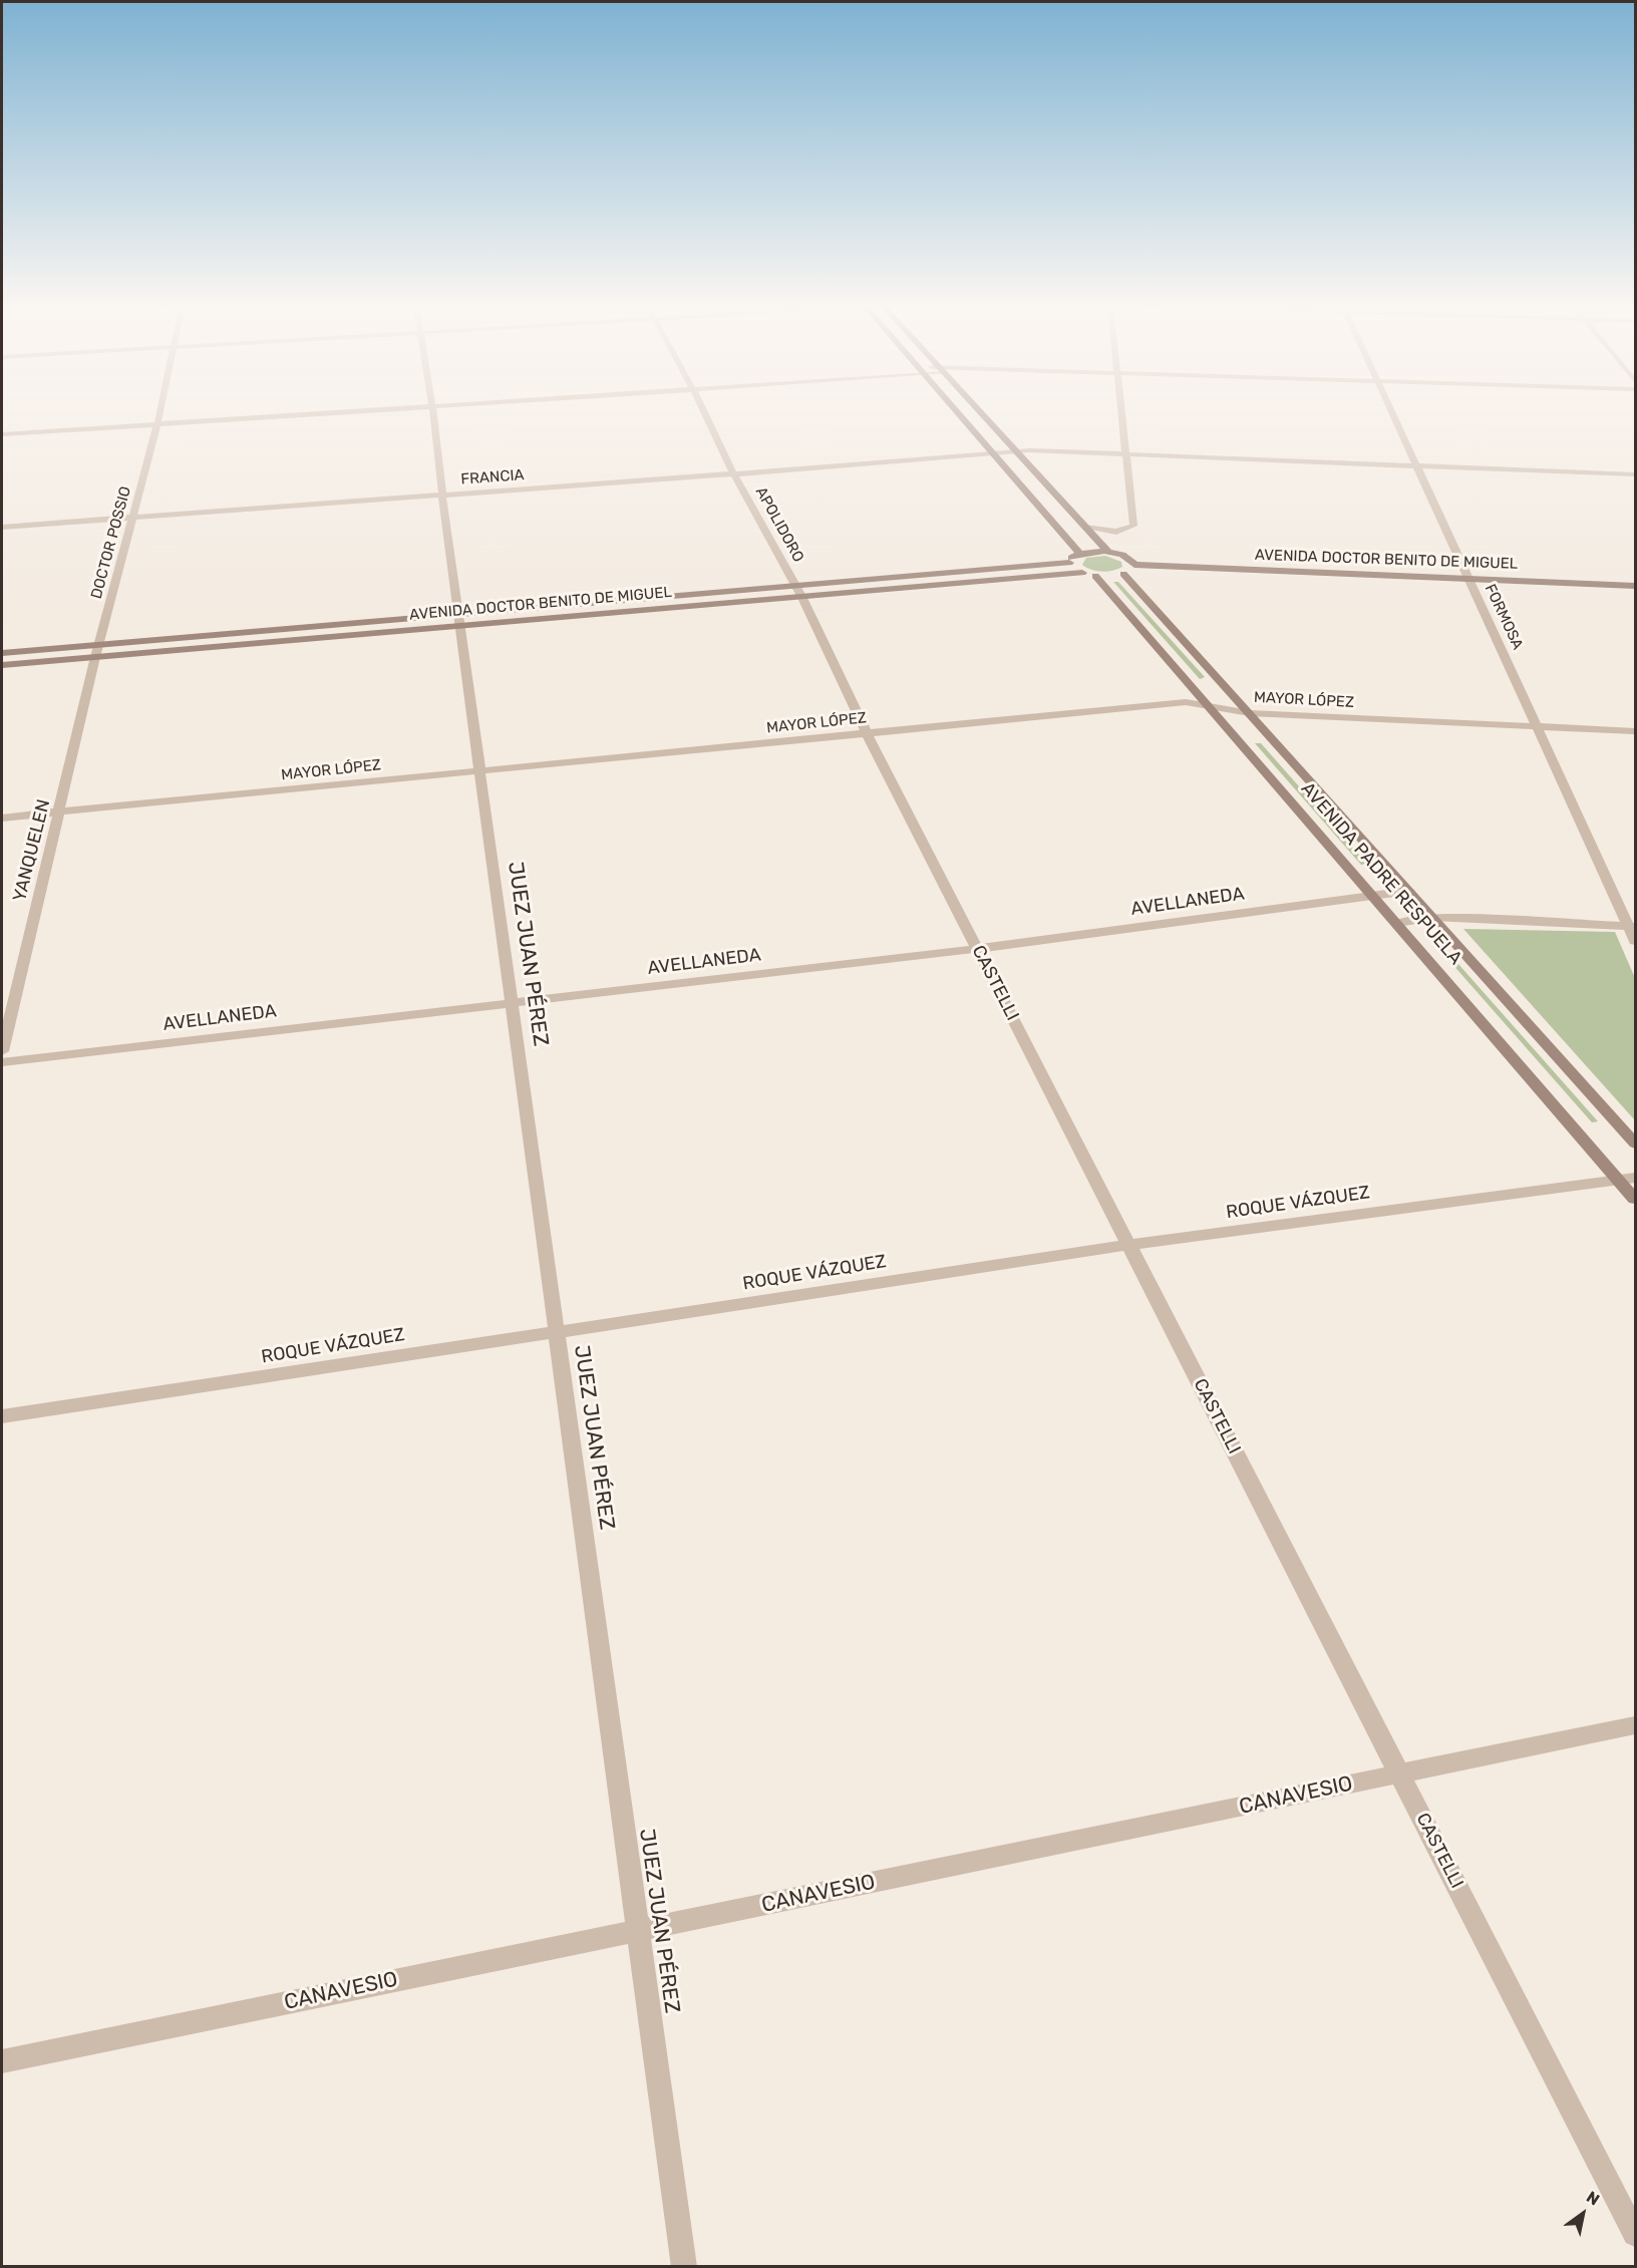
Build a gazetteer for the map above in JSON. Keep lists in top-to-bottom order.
{
  "streets": {
    "main road": ["AVENIDA DOCTOR BENITO DE MIGUEL", "AVENIDA PADRE RESPUELA"],
    "street": [
      "FRANCIA",
      "APOLIDORO",
      "DOCTOR POSSIO",
      "FORMOSA",
      "MAYOR LÓPEZ",
      "YANQUELEN",
      "AVELLANEDA",
      "JUEZ JUAN PÉREZ",
      "CASTELLI",
      "ROQUE VÁZQUEZ",
      "CANAVESIO"
    ]
  },
  "crossings": [
    ["FRANCIA", "APOLIDORO"],
    ["FRANCIA", "DOCTOR POSSIO"],
    ["FRANCIA", "FORMOSA"],
    ["FRANCIA", "JUEZ JUAN PÉREZ"],
    ["APOLIDORO", "AVENIDA DOCTOR BENITO DE MIGUEL"],
    ["APOLIDORO", "CASTELLI"],
    ["DOCTOR POSSIO", "AVENIDA DOCTOR BENITO DE MIGUEL"],
    ["DOCTOR POSSIO", "YANQUELEN"],
    ["AVENIDA DOCTOR BENITO DE MIGUEL", "FORMOSA"],
    ["AVENIDA DOCTOR BENITO DE MIGUEL", "YANQUELEN"],
    ["AVENIDA DOCTOR BENITO DE MIGUEL", "JUEZ JUAN PÉREZ"],
    ["AVENIDA DOCTOR BENITO DE MIGUEL", "CASTELLI"],
    ["FORMOSA", "MAYOR LÓPEZ"],
    ["MAYOR LÓPEZ", "YANQUELEN"],
    ["MAYOR LÓPEZ", "AVENIDA PADRE RESPUELA"],
    ["MAYOR LÓPEZ", "JUEZ JUAN PÉREZ"],
    ["MAYOR LÓPEZ", "CASTELLI"],
    ["AVENIDA PADRE RESPUELA", "AVELLANEDA"],
    ["AVENIDA PADRE RESPUELA", "ROQUE VÁZQUEZ"],
    ["AVELLANEDA", "JUEZ JUAN PÉREZ"],
    ["AVELLANEDA", "CASTELLI"],
    ["JUEZ JUAN PÉREZ", "ROQUE VÁZQUEZ"],
    ["JUEZ JUAN PÉREZ", "CANAVESIO"],
    ["CASTELLI", "ROQUE VÁZQUEZ"],
    ["CASTELLI", "CANAVESIO"]
  ],
  "north": "top right"
}
